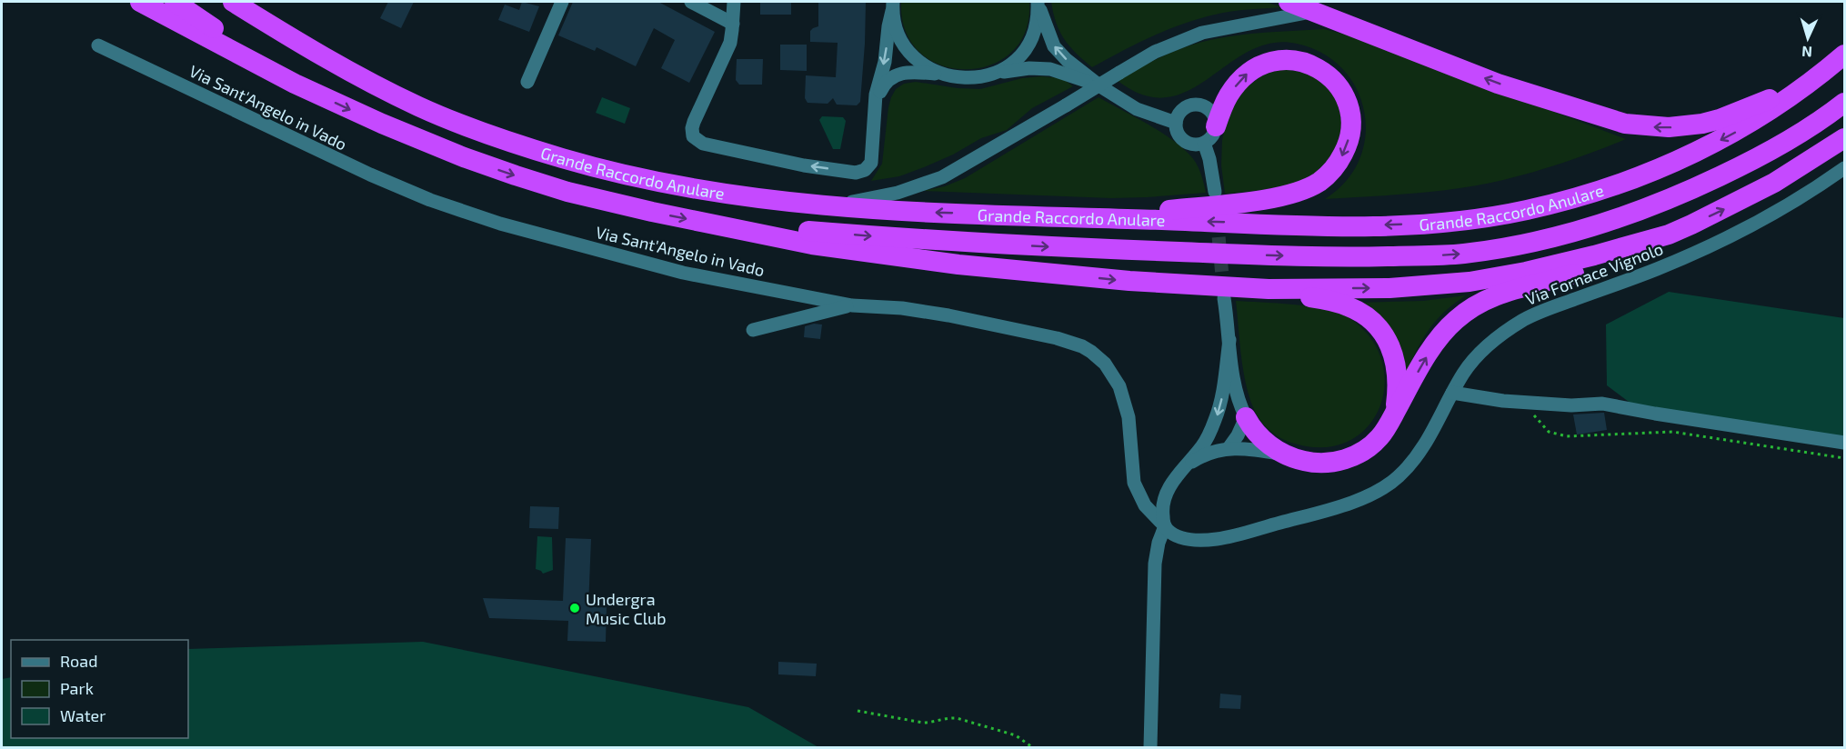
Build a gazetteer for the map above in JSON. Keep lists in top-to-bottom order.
{
  "streets": {
    "highway": ["Grande Raccordo Anulare"],
    "street": ["Via Sant'Angelo in Vado", "Via Fornace Vignolo"]
  },
  "crossings": [
    ["Via Sant'Angelo in Vado", "Via Fornace Vignolo"]
  ],
  "places": ["Undergra Music Club"],
  "legend": ["Road", "Park", "Water"],
  "north": "bottom"
}
